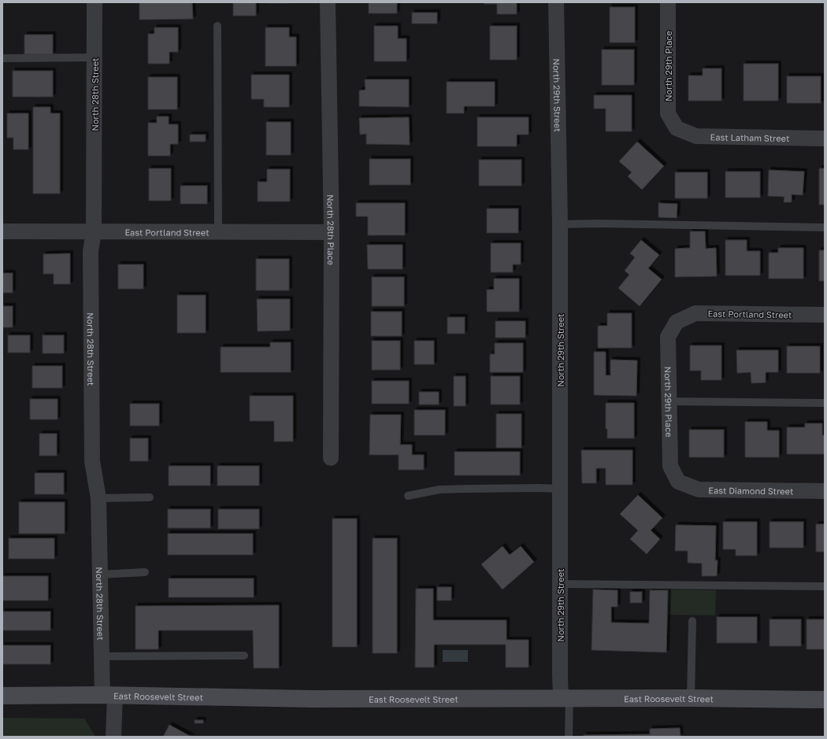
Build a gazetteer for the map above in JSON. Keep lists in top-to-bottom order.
{
  "streets": {
    "street": [
      "North 29th Place",
      "North 28th Street",
      "North 29th Street",
      "East Latham Street",
      "North 28th Place",
      "East Portland Street",
      "East Diamond Street",
      "East Roosevelt Street"
    ]
  },
  "crossings": [
    ["North 29th Place", "East Latham Street"],
    ["North 29th Place", "East Portland Street"],
    ["North 29th Place", "East Diamond Street"],
    ["North 28th Street", "East Portland Street"],
    ["North 28th Street", "East Roosevelt Street"],
    ["North 29th Street", "East Roosevelt Street"],
    ["North 28th Place", "East Portland Street"]
  ]
}
